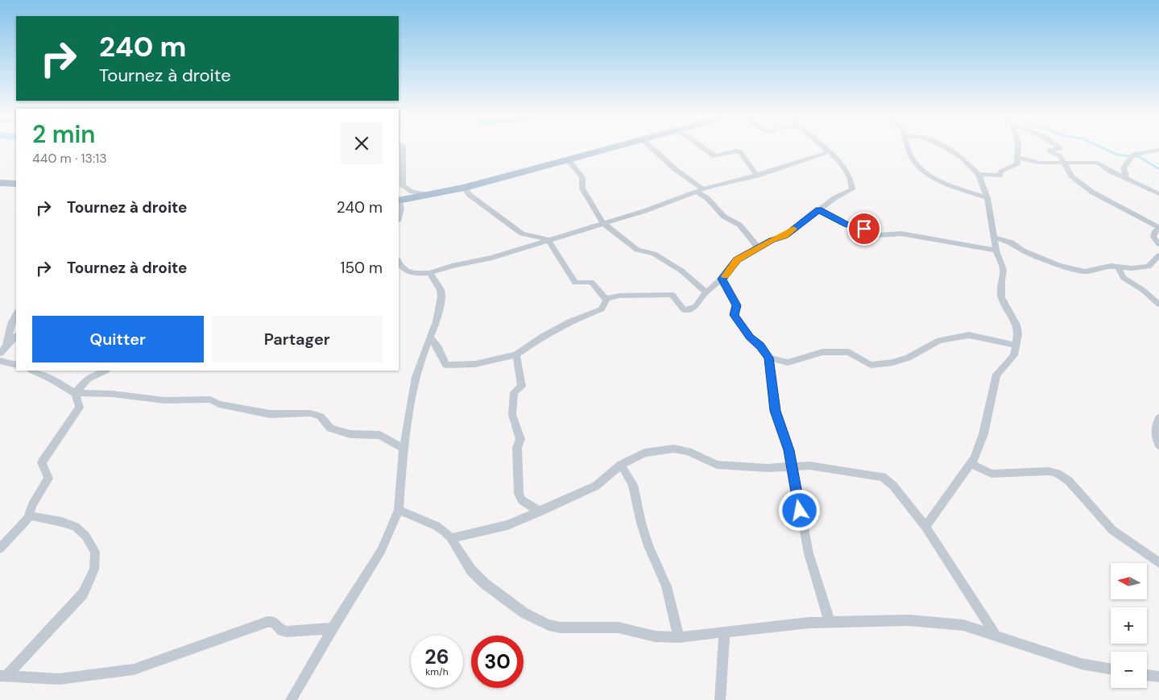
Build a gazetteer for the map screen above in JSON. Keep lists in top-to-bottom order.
{
  "north": "left",
  "page": {
    "turn": ["240 m", "Tournez à droite"],
    "heading": ["2 min", "440 m · 13:13"],
    "list": [
      {
        "name": "Tournez à droite",
        "value": "240 m"
      },
      {
        "name": "Tournez à droite",
        "value": "150 m"
      }
    ],
    "buttons": ["Quitter", "Partager"],
    "map_buttons": ["+", "−"],
    "speed": "26 km/h",
    "limit": "30"
  }
}
